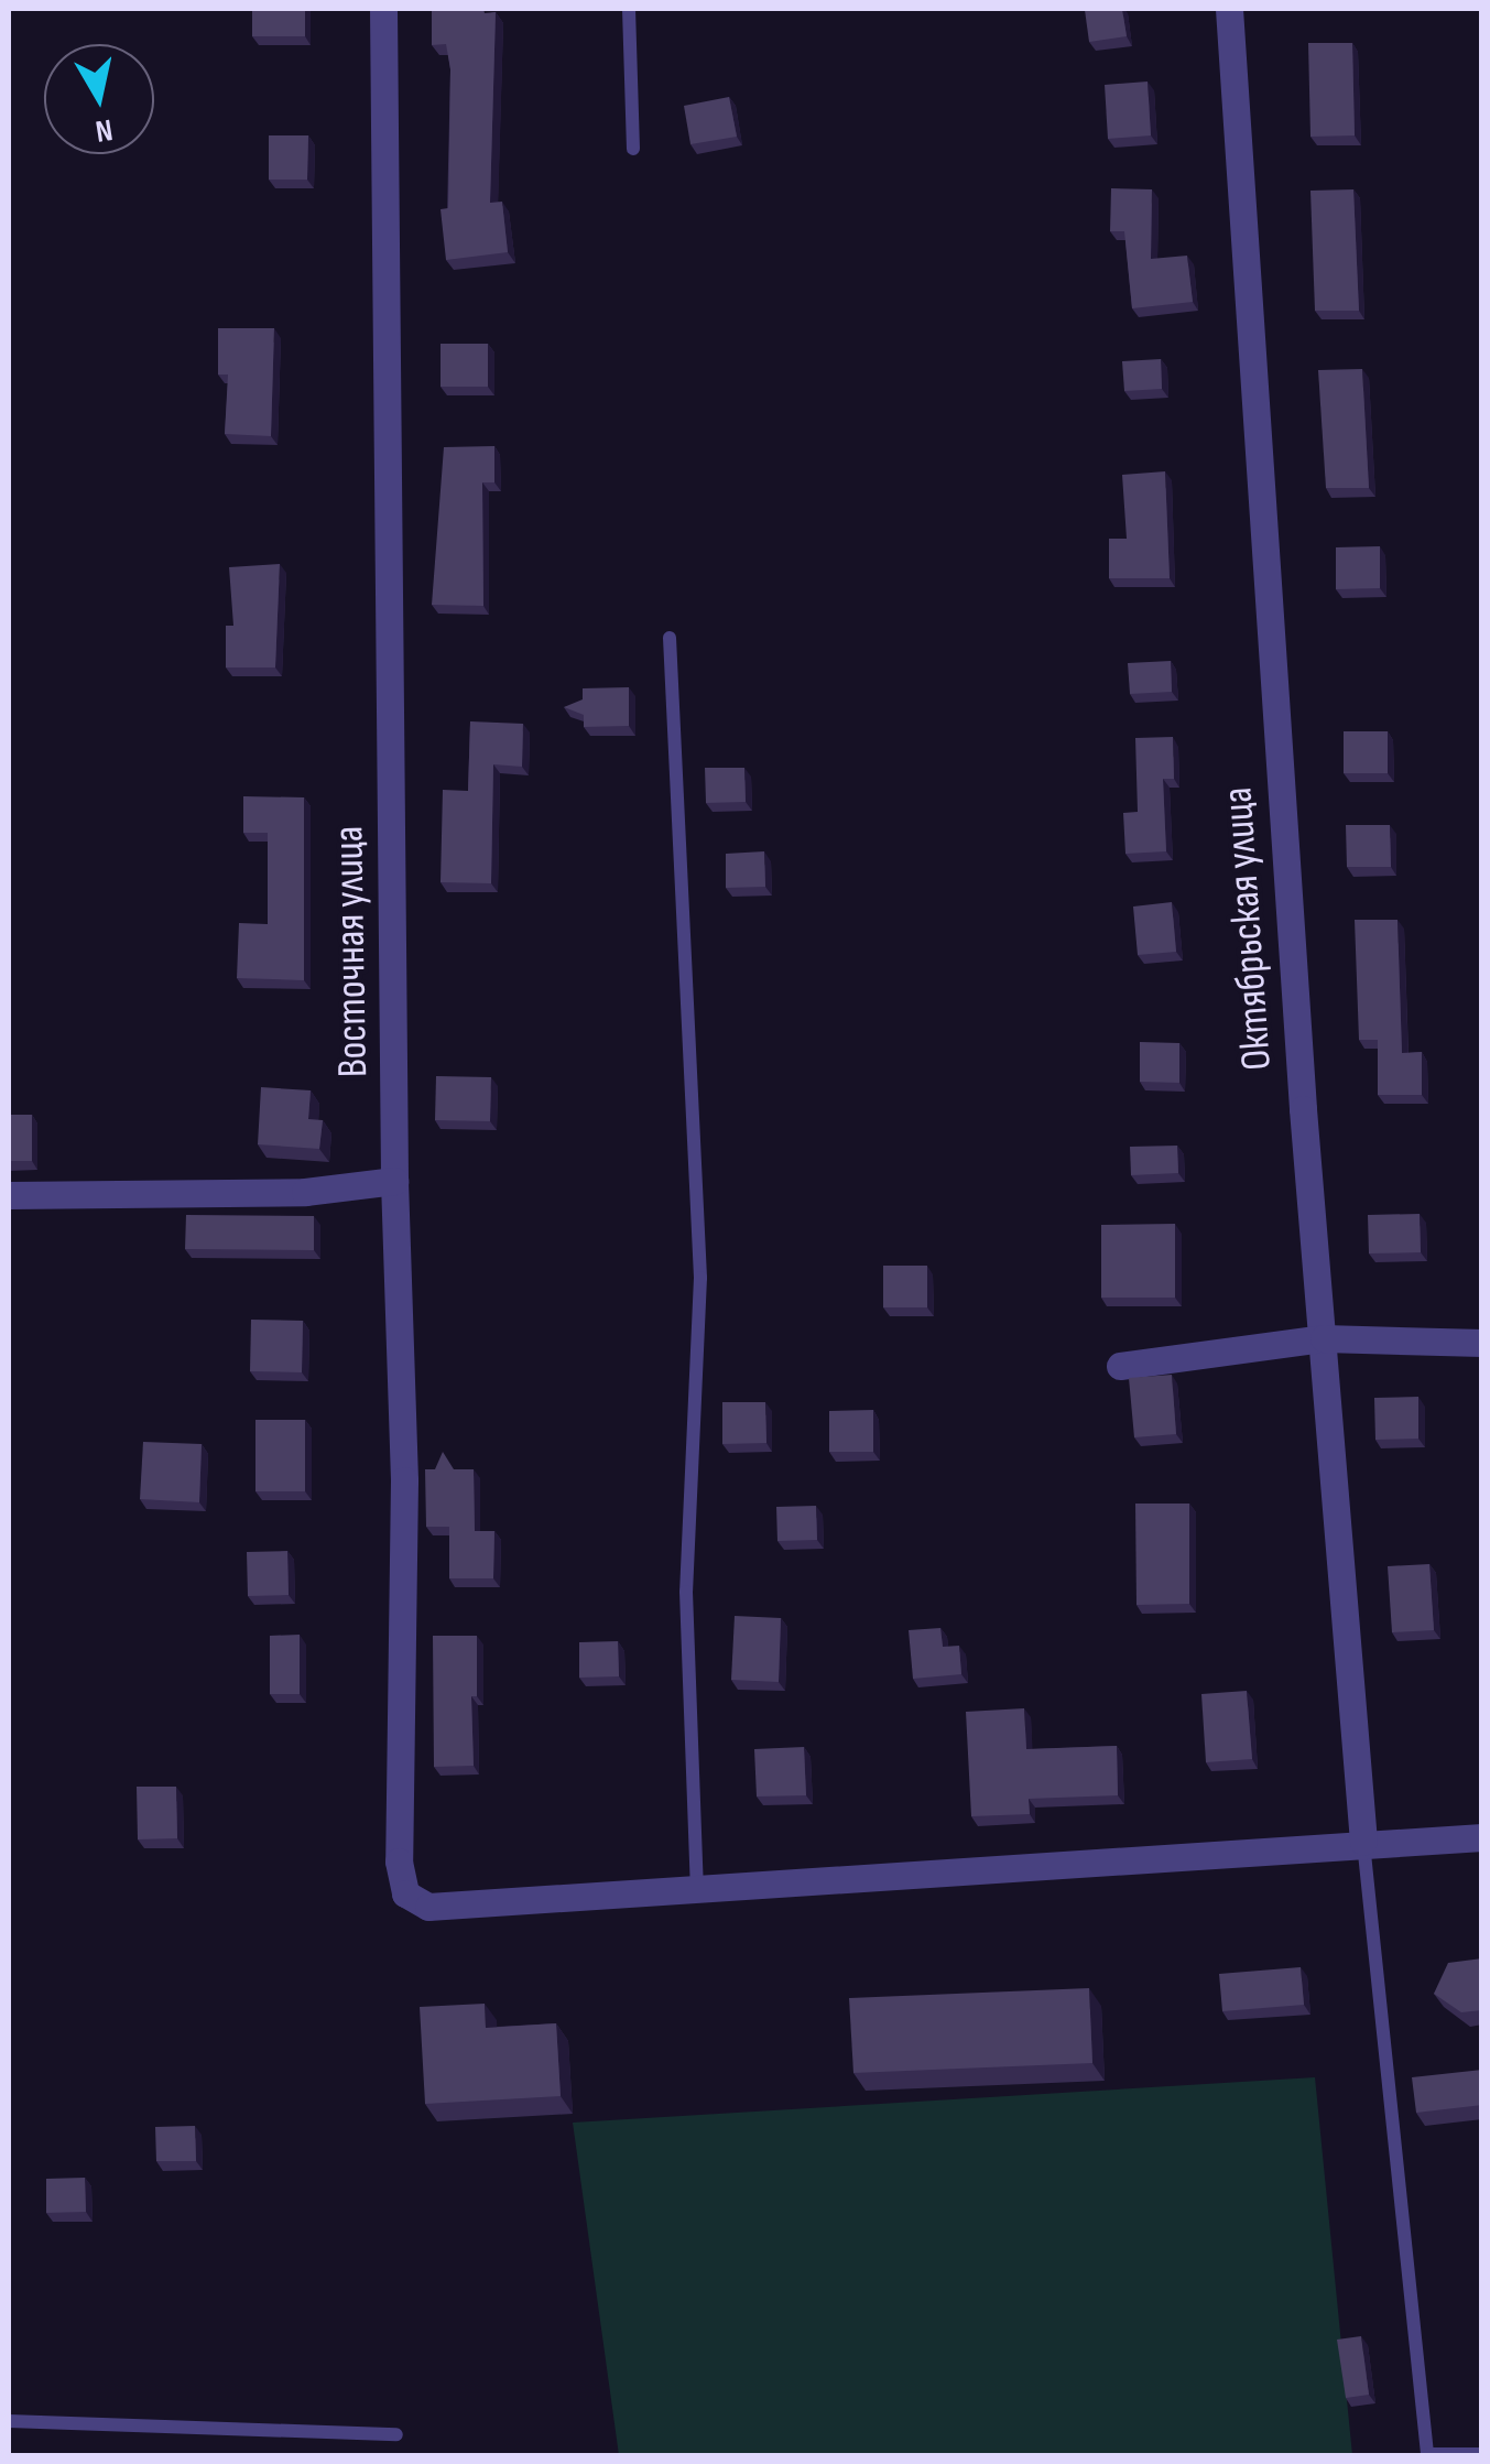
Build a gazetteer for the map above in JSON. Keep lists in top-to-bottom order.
{
  "streets": {
    "street": ["Октябрьская улица", "Восточная улица"]
  },
  "north": "bottom"
}
